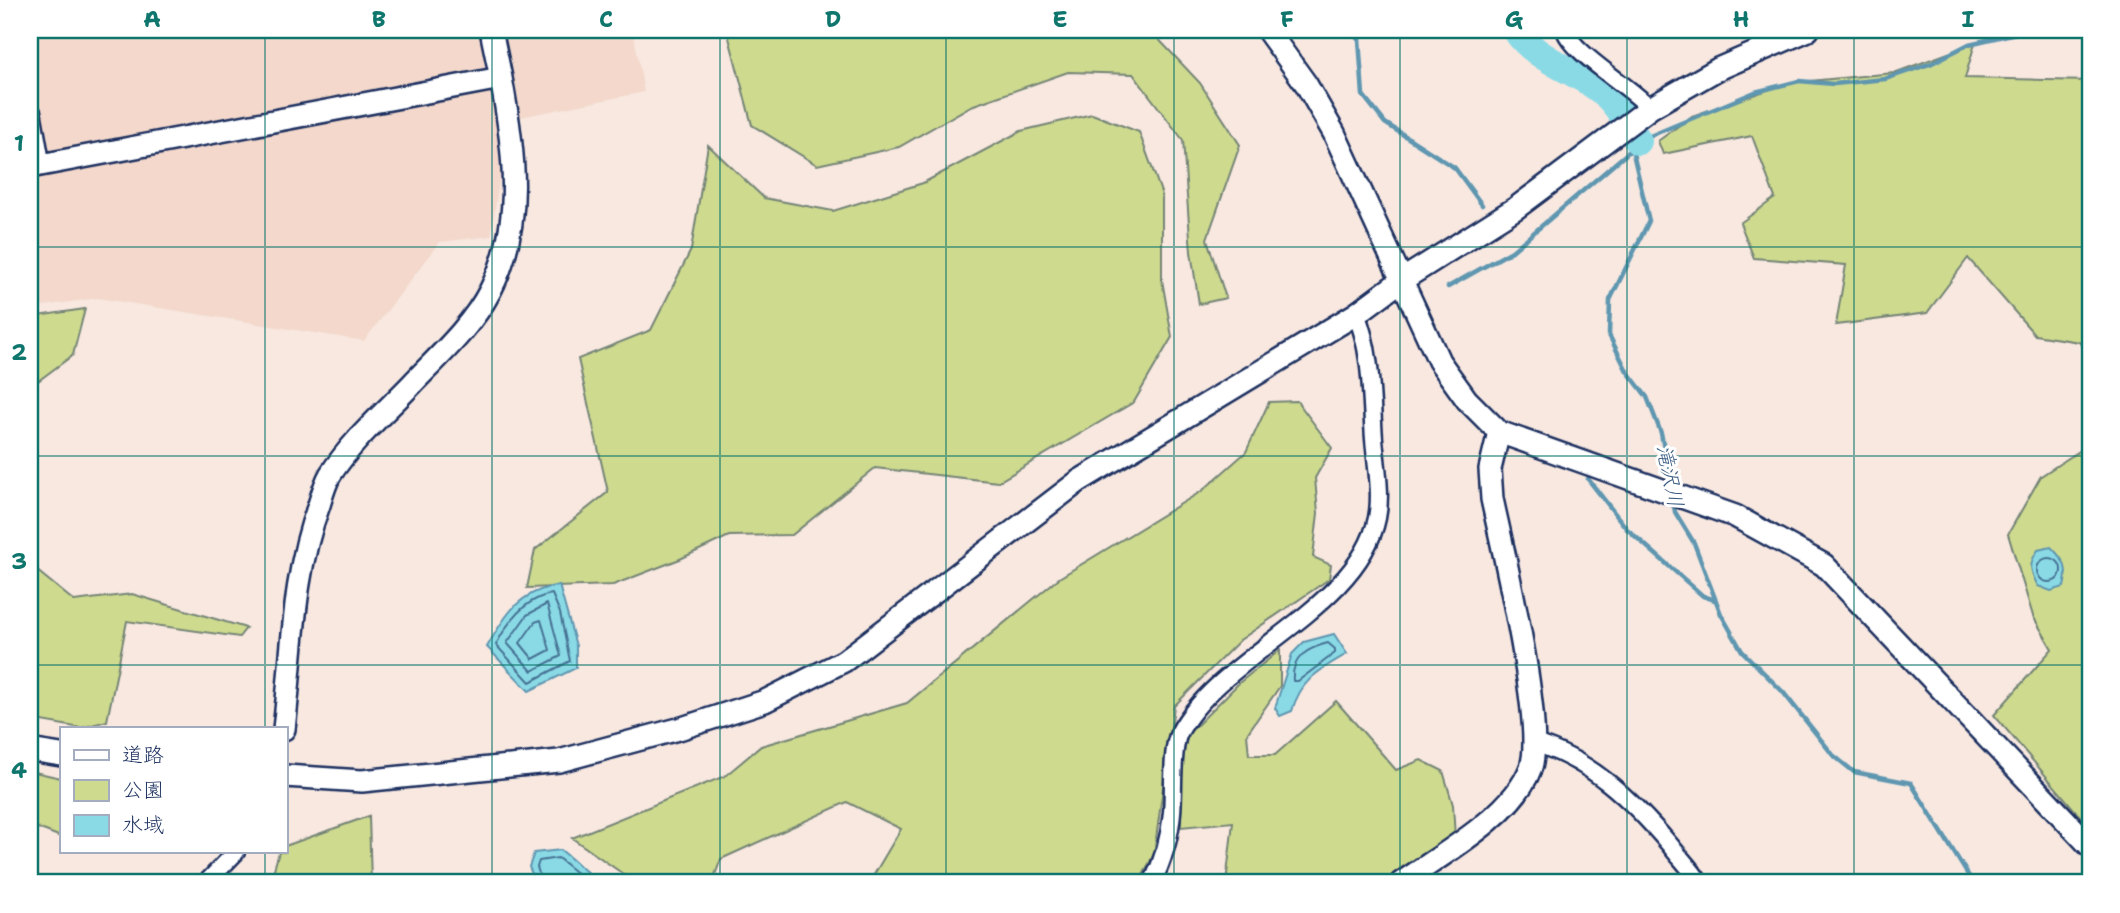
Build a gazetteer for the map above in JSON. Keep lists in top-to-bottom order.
{
  "water": ["滝沢川"],
  "legend": ["道路", "公園", "水域"],
  "grid": {
    "columns": [
      "A",
      "B",
      "C",
      "D",
      "E",
      "F",
      "G",
      "H",
      "I"
    ],
    "rows": [
      "1",
      "2",
      "3",
      "4"
    ]
  }
}
